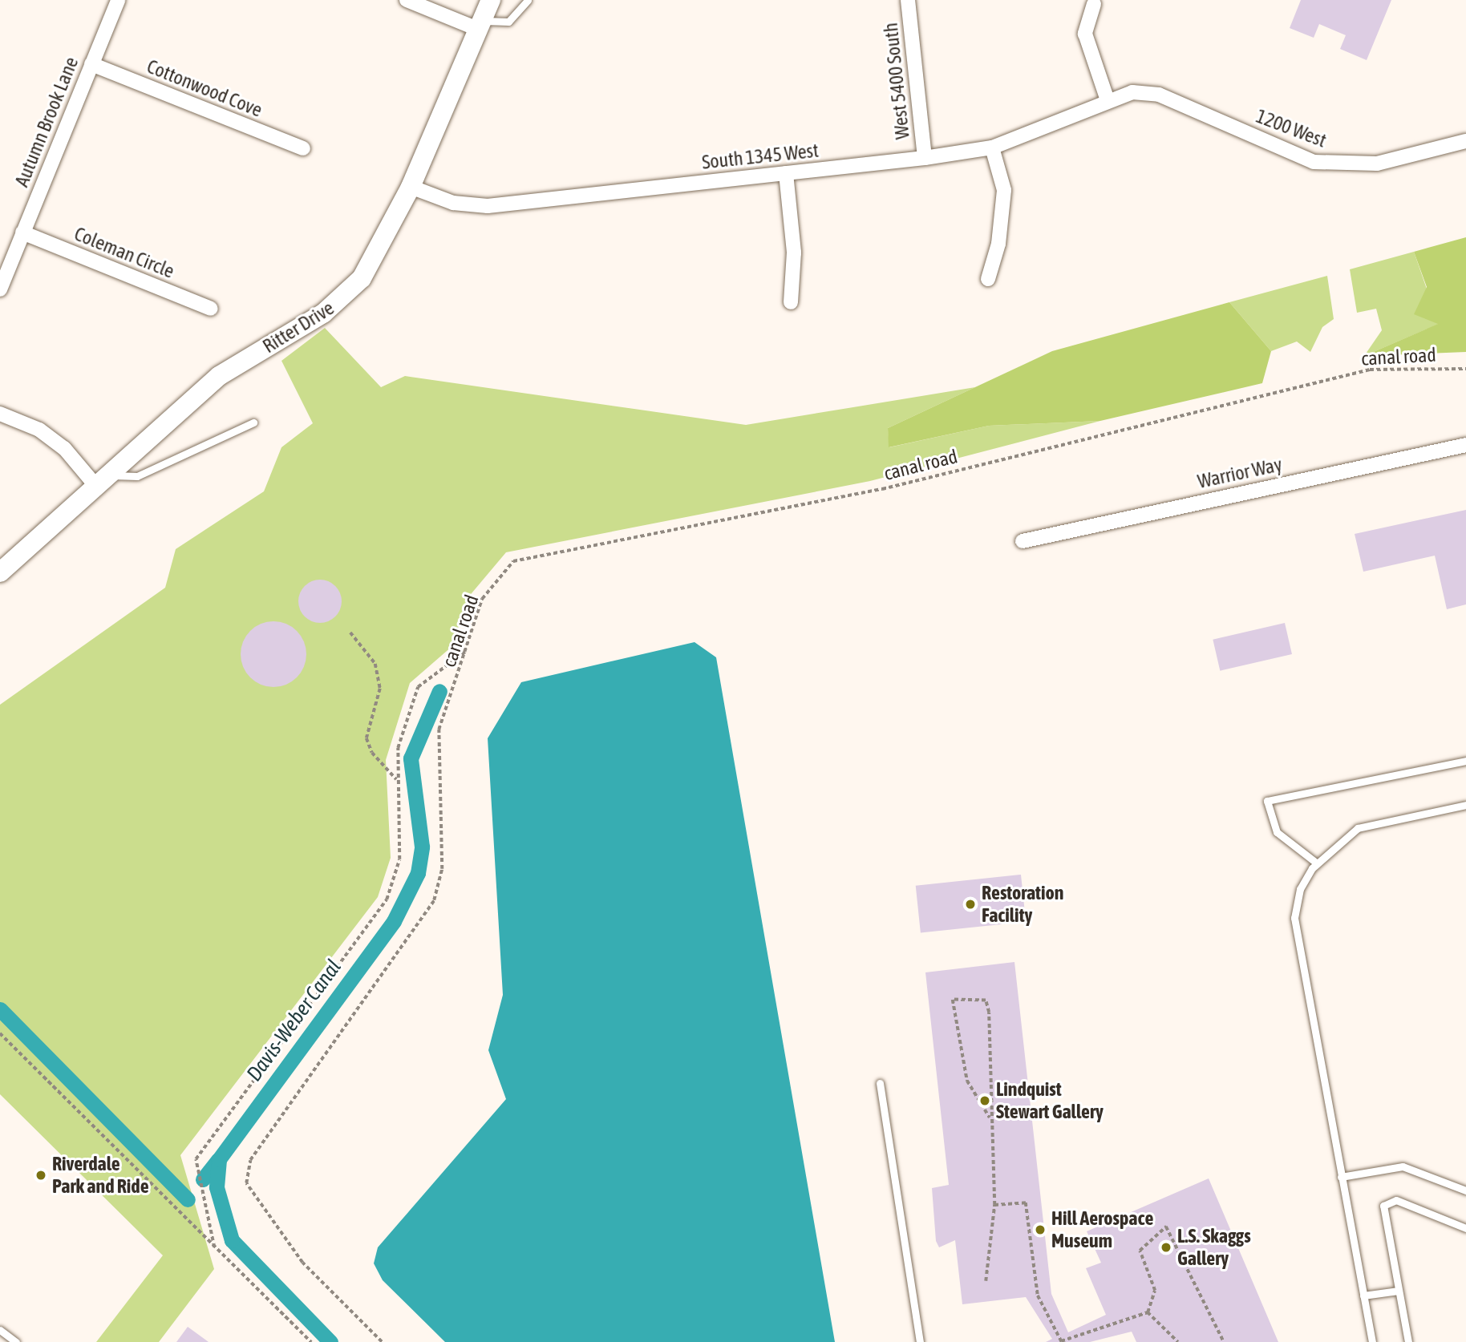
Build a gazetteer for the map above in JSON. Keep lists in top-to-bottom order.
{
  "streets": {
    "street": [
      "West 5400 South",
      "Cottonwood Cove",
      "Autumn Brook Lane",
      "1200 West",
      "South 1345 West",
      "Coleman Circle",
      "Ritter Drive",
      "Warrior Way"
    ],
    "path": ["canal road"]
  },
  "crossings": [
    ["West 5400 South", "South 1345 West"],
    ["Cottonwood Cove", "Autumn Brook Lane"],
    ["Autumn Brook Lane", "Coleman Circle"],
    ["1200 West", "South 1345 West"],
    ["South 1345 West", "Ritter Drive"]
  ],
  "water": ["Davis-Weber Canal"],
  "places": [
    "Restoration Facility",
    "Lindquist Stewart Gallery",
    "Riverdale Park and Ride",
    "Hill Aerospace Museum",
    "L.S. Skaggs Gallery"
  ]
}
